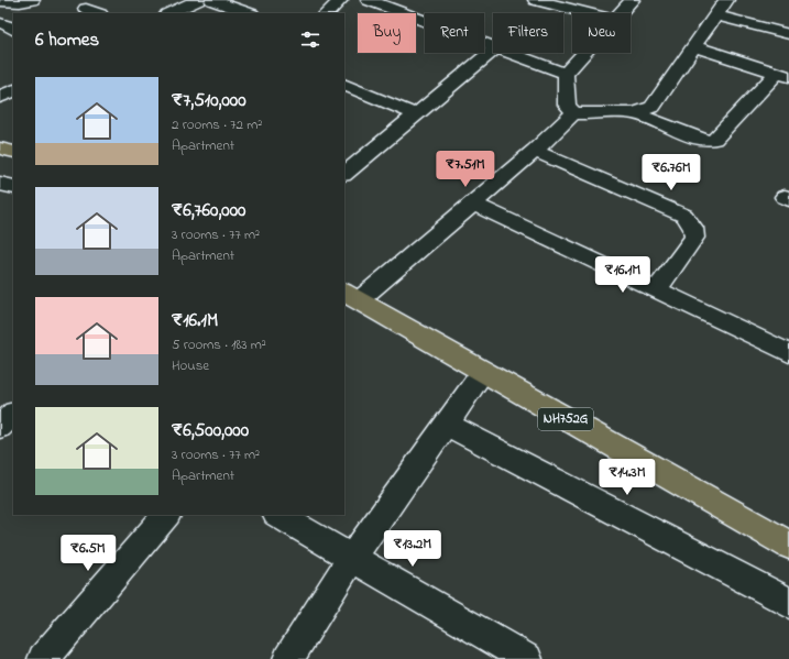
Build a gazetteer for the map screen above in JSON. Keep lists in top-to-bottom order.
{
  "streets": {
    "highway": ["NH752G"]
  },
  "page": {
    "chip": [
      "Buy",
      "Rent",
      "Filters",
      "New"
    ],
    "heading": "6 homes",
    "list": [
      {
        "name": "₹7,510,000",
        "note": "2 rooms · 72 m² · Apartment"
      },
      {
        "name": "₹6,760,000",
        "note": "3 rooms · 77 m² · Apartment"
      },
      {
        "name": "₹16.1M",
        "note": "5 rooms · 183 m² · House"
      },
      {
        "name": "₹6,500,000",
        "note": "3 rooms · 77 m² · Apartment"
      }
    ],
    "price": [
      "₹7.51M",
      "₹6.76M",
      "₹16.1M",
      "₹14.3M",
      "₹13.2M",
      "₹6.5M"
    ]
  }
}
